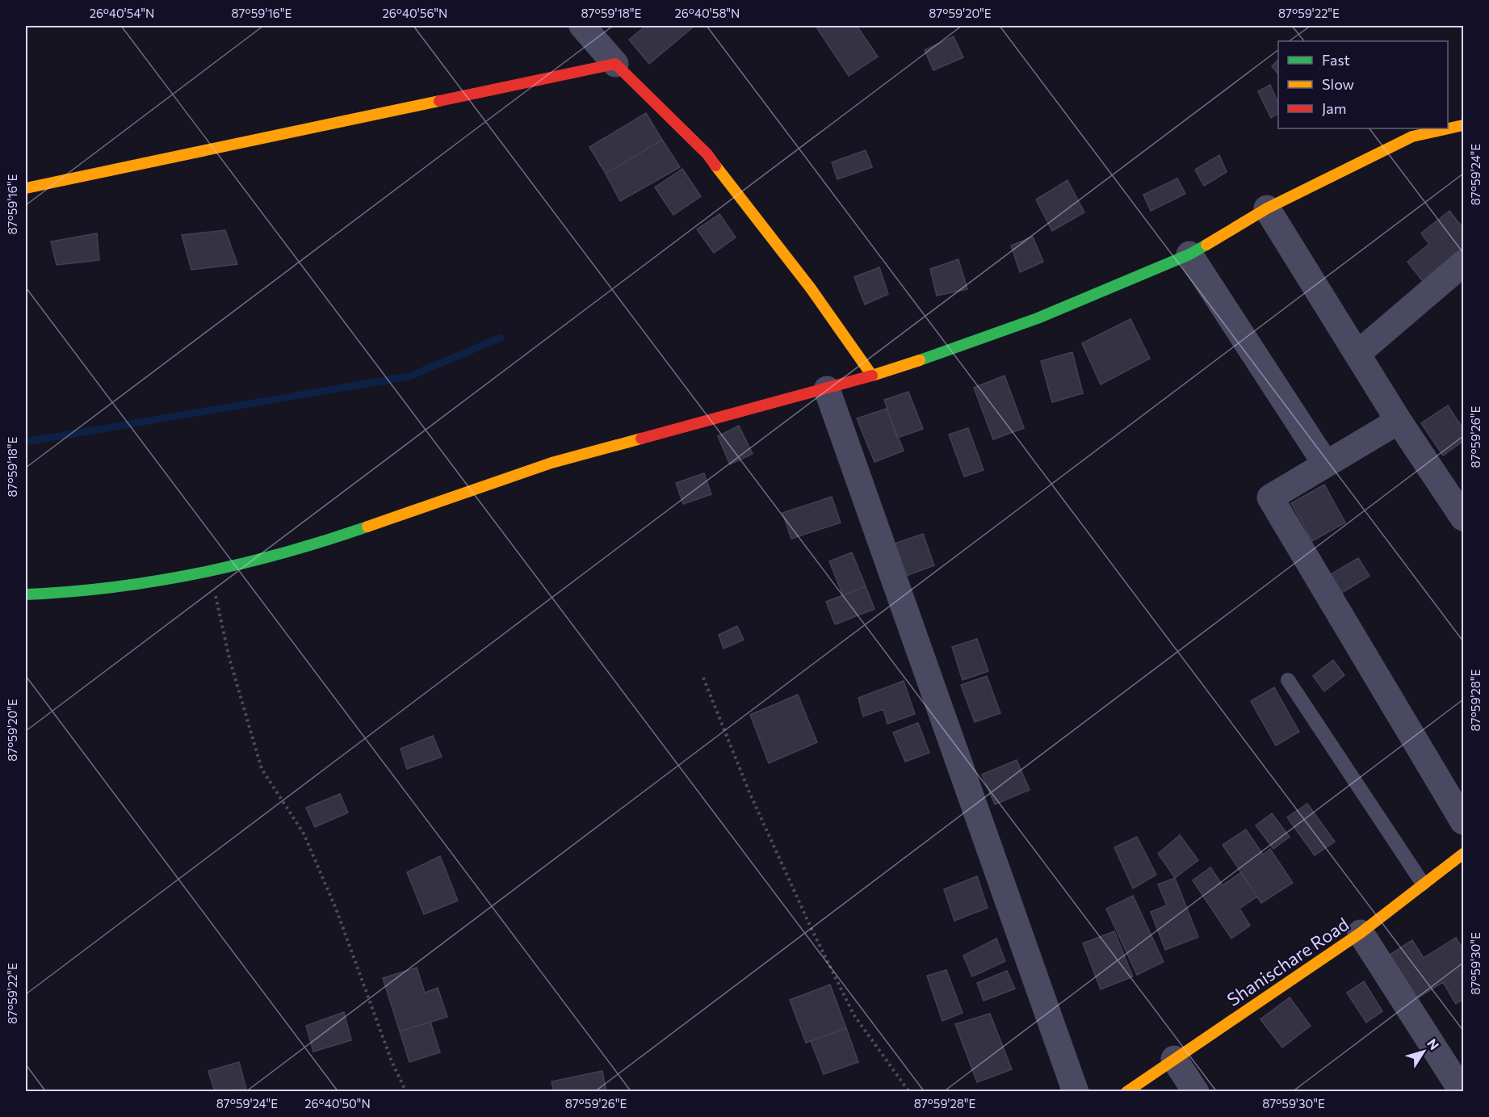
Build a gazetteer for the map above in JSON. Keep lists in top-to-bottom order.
{
  "streets": {
    "street": ["Shanischare Road"]
  },
  "legend": ["Fast", "Slow", "Jam"],
  "north": "top right",
  "coordinates": [
    "26°40'54\"N",
    "87°59'16\"E",
    "26°40'56\"N",
    "87°59'18\"E",
    "26°40'58\"N",
    "87°59'20\"E",
    "87°59'22\"E",
    "87°59'24\"E",
    "87°59'26\"E",
    "87°59'28\"E",
    "87°59'30\"E",
    "26°40'50\"N"
  ]
}
